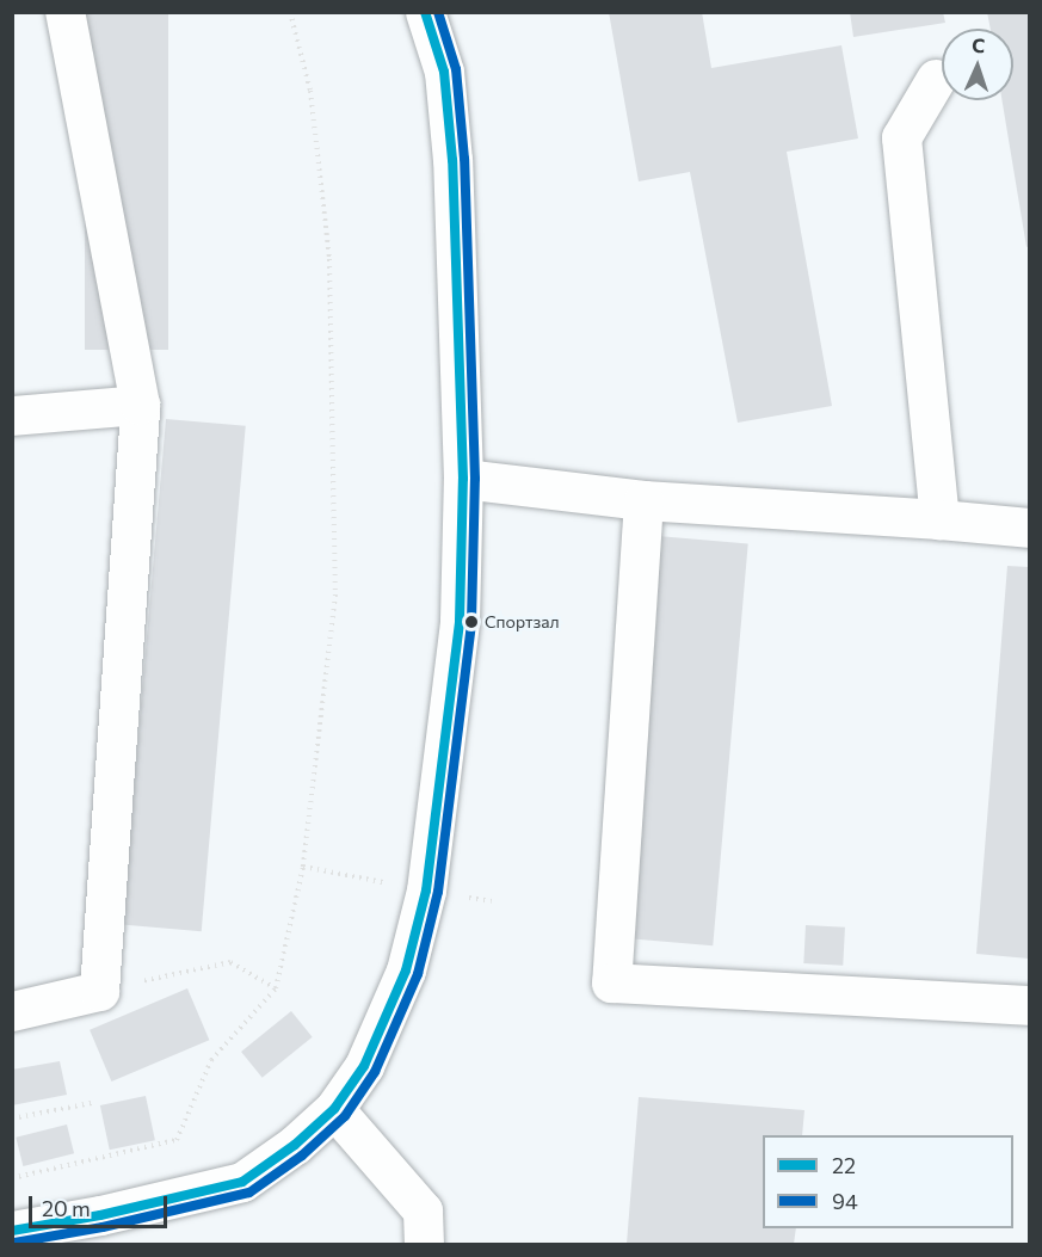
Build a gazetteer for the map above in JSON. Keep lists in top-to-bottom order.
{
  "places": ["Спортзал"],
  "lines": ["transit line 22", "transit line 94"],
  "legend": ["22", "94"],
  "scale_bar": "20 m",
  "north": "top"
}
